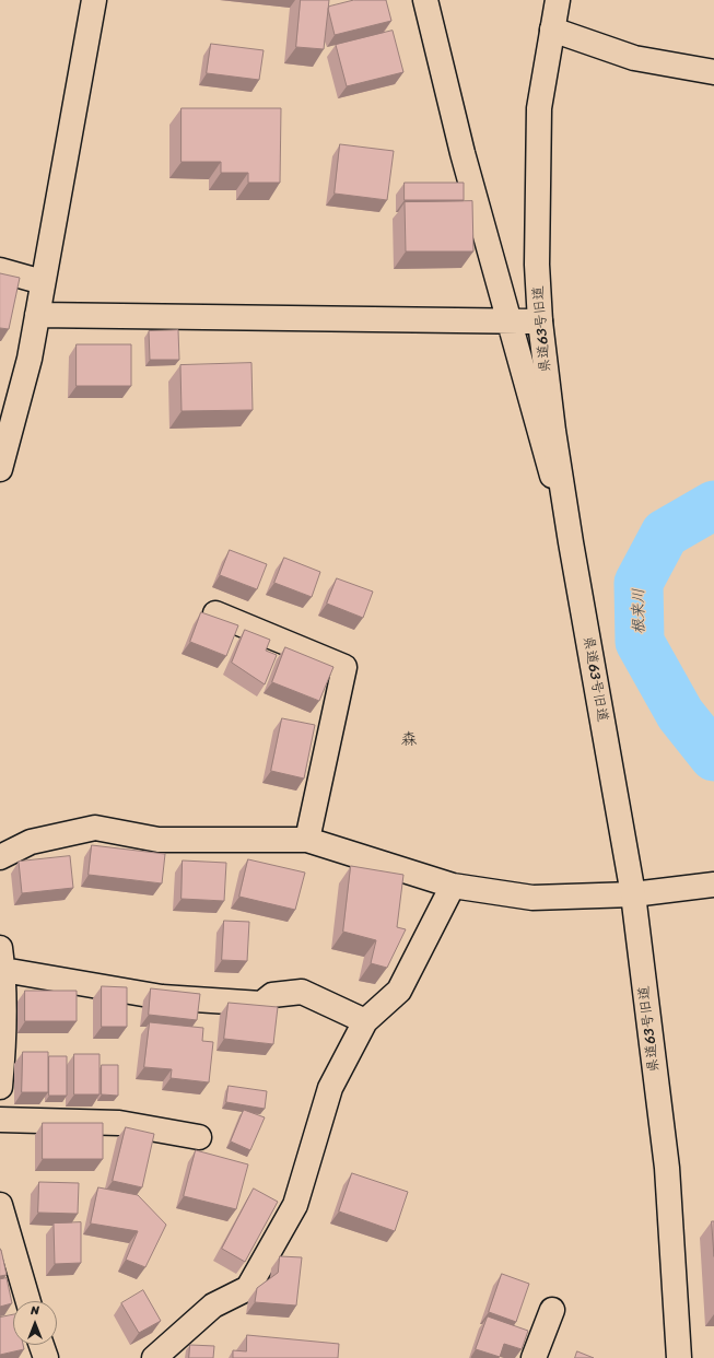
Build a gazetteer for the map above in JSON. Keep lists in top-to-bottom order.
{
  "streets": {
    "street": ["県道63号旧道"]
  },
  "districts": ["森"],
  "water": ["根来川"],
  "north": "top"
}
